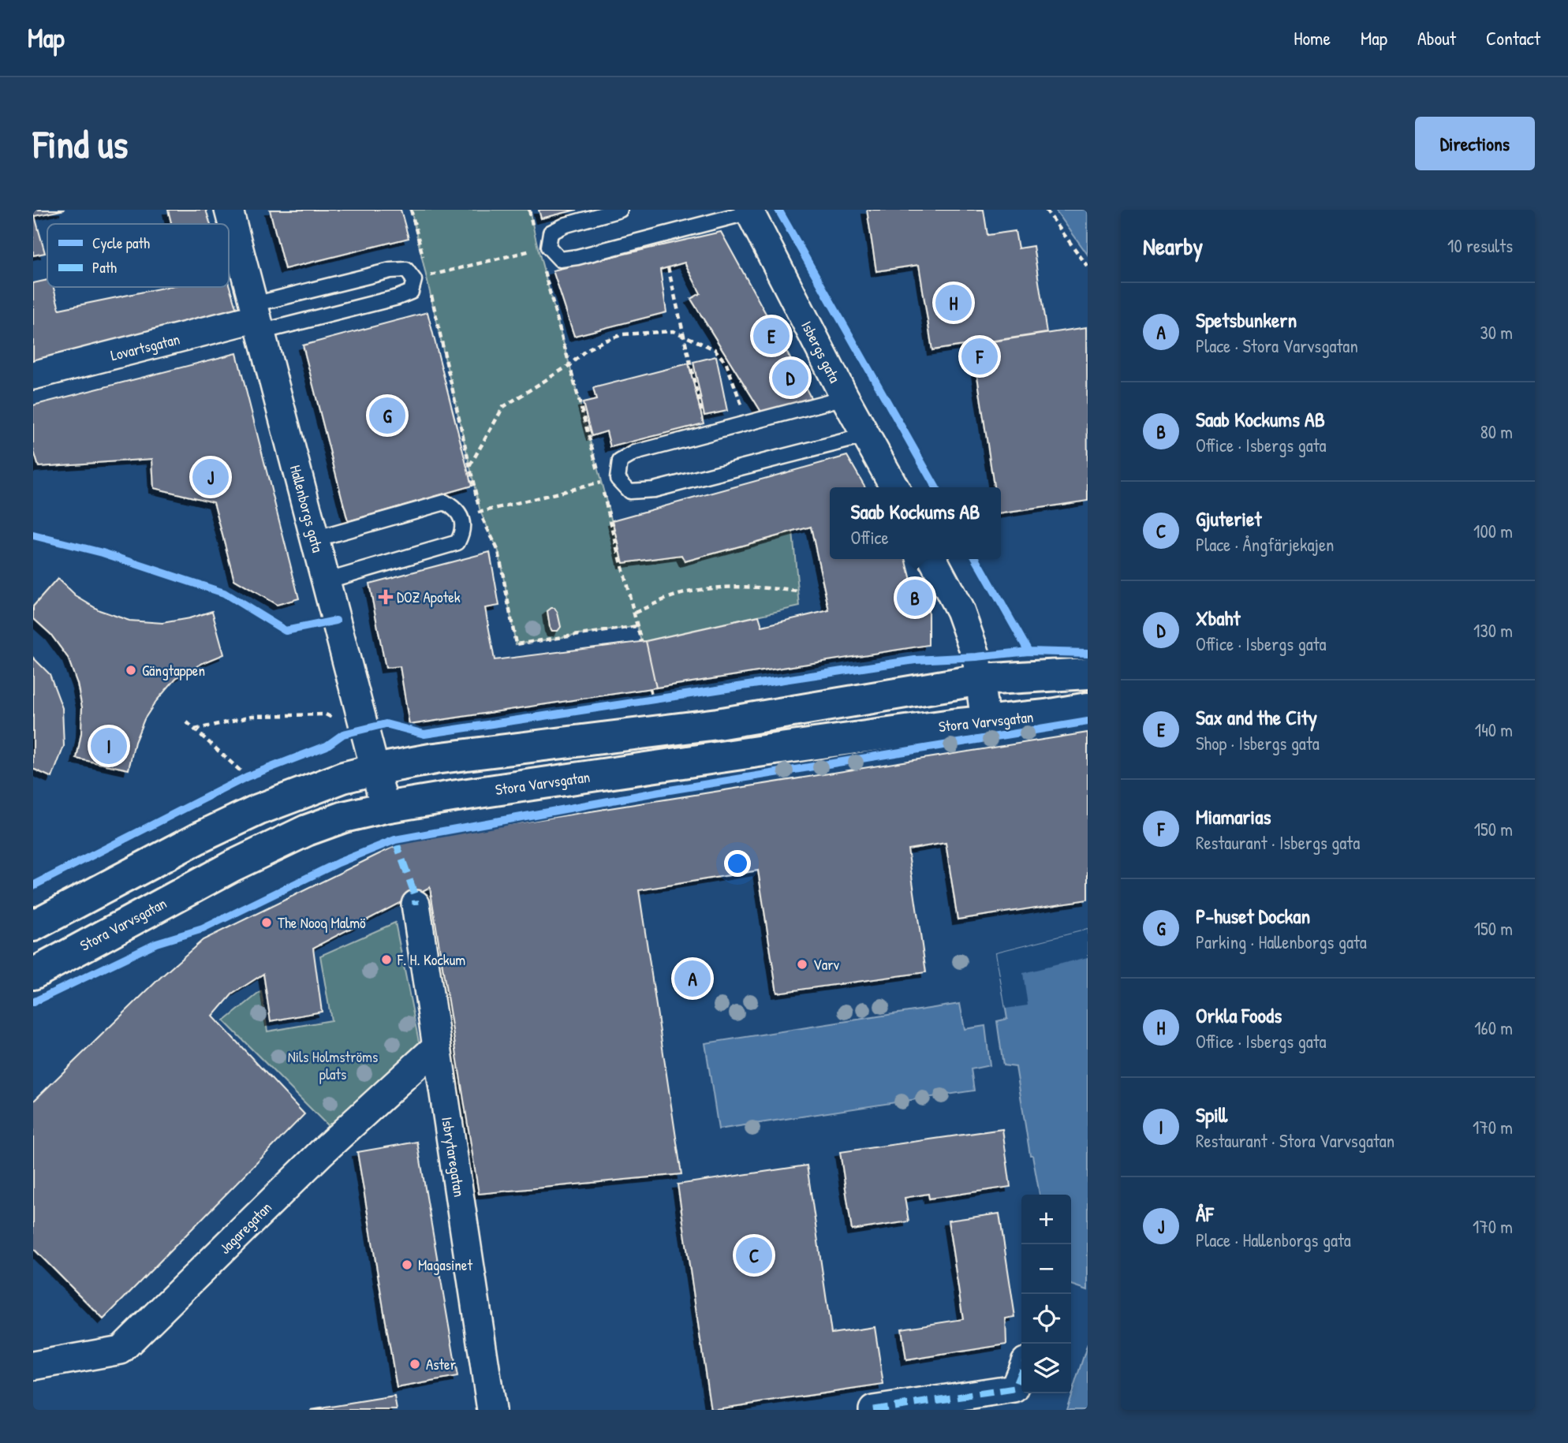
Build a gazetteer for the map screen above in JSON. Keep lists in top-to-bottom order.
{
  "streets": {
    "street": [
      "Lovartsgatan",
      "Isbergs gata",
      "Hallenborgs gata",
      "Stora Varvsgatan",
      "Isbrytaregatan",
      "Jagaregatan"
    ]
  },
  "crossings": [
    ["Lovartsgatan", "Hallenborgs gata"],
    ["Hallenborgs gata", "Stora Varvsgatan"],
    ["Isbrytaregatan", "Jagaregatan"]
  ],
  "parks": ["Nils Holmströms plats"],
  "places": {
    "health": ["DOZ Apotek"],
    "other": [
      "Gängtappen",
      "The Nooq Malmö",
      "F. H. Kockum",
      "Varv",
      "Magasinet",
      "Aster"
    ]
  },
  "legend": ["Cycle path", "Path"],
  "page": {
    "header": "Map",
    "nav": [
      "Home",
      "Map",
      "About",
      "Contact"
    ],
    "buttons": "Directions",
    "title": "Find us",
    "heading": ["Nearby", "10 results"],
    "pins": [
      "H",
      "E",
      "F",
      "D",
      "G",
      "J",
      "B",
      "I",
      "A",
      "C"
    ],
    "list": [
      {
        "mark": "A",
        "name": "Spetsbunkern",
        "note": "Place · Stora Varvsgatan",
        "value": "30 m"
      },
      {
        "mark": "B",
        "name": "Saab Kockums AB",
        "note": "Office · Isbergs gata",
        "value": "80 m"
      },
      {
        "mark": "C",
        "name": "Gjuteriet",
        "note": "Place · Ångfärjekajen",
        "value": "100 m"
      },
      {
        "mark": "D",
        "name": "Xbaht",
        "note": "Office · Isbergs gata",
        "value": "130 m"
      },
      {
        "mark": "E",
        "name": "Sax and the City",
        "note": "Shop · Isbergs gata",
        "value": "140 m"
      },
      {
        "mark": "F",
        "name": "Miamarias",
        "note": "Restaurant · Isbergs gata",
        "value": "150 m"
      },
      {
        "mark": "G",
        "name": "P-huset Dockan",
        "note": "Parking · Hallenborgs gata",
        "value": "150 m"
      },
      {
        "mark": "H",
        "name": "Orkla Foods",
        "note": "Office · Isbergs gata",
        "value": "160 m"
      },
      {
        "mark": "I",
        "name": "Spill",
        "note": "Restaurant · Stora Varvsgatan",
        "value": "170 m"
      },
      {
        "mark": "J",
        "name": "ÅF",
        "note": "Place · Hallenborgs gata",
        "value": "170 m"
      }
    ],
    "popup": ["Saab Kockums AB", "Office"],
    "map_buttons": ["+", "−"]
  }
}
